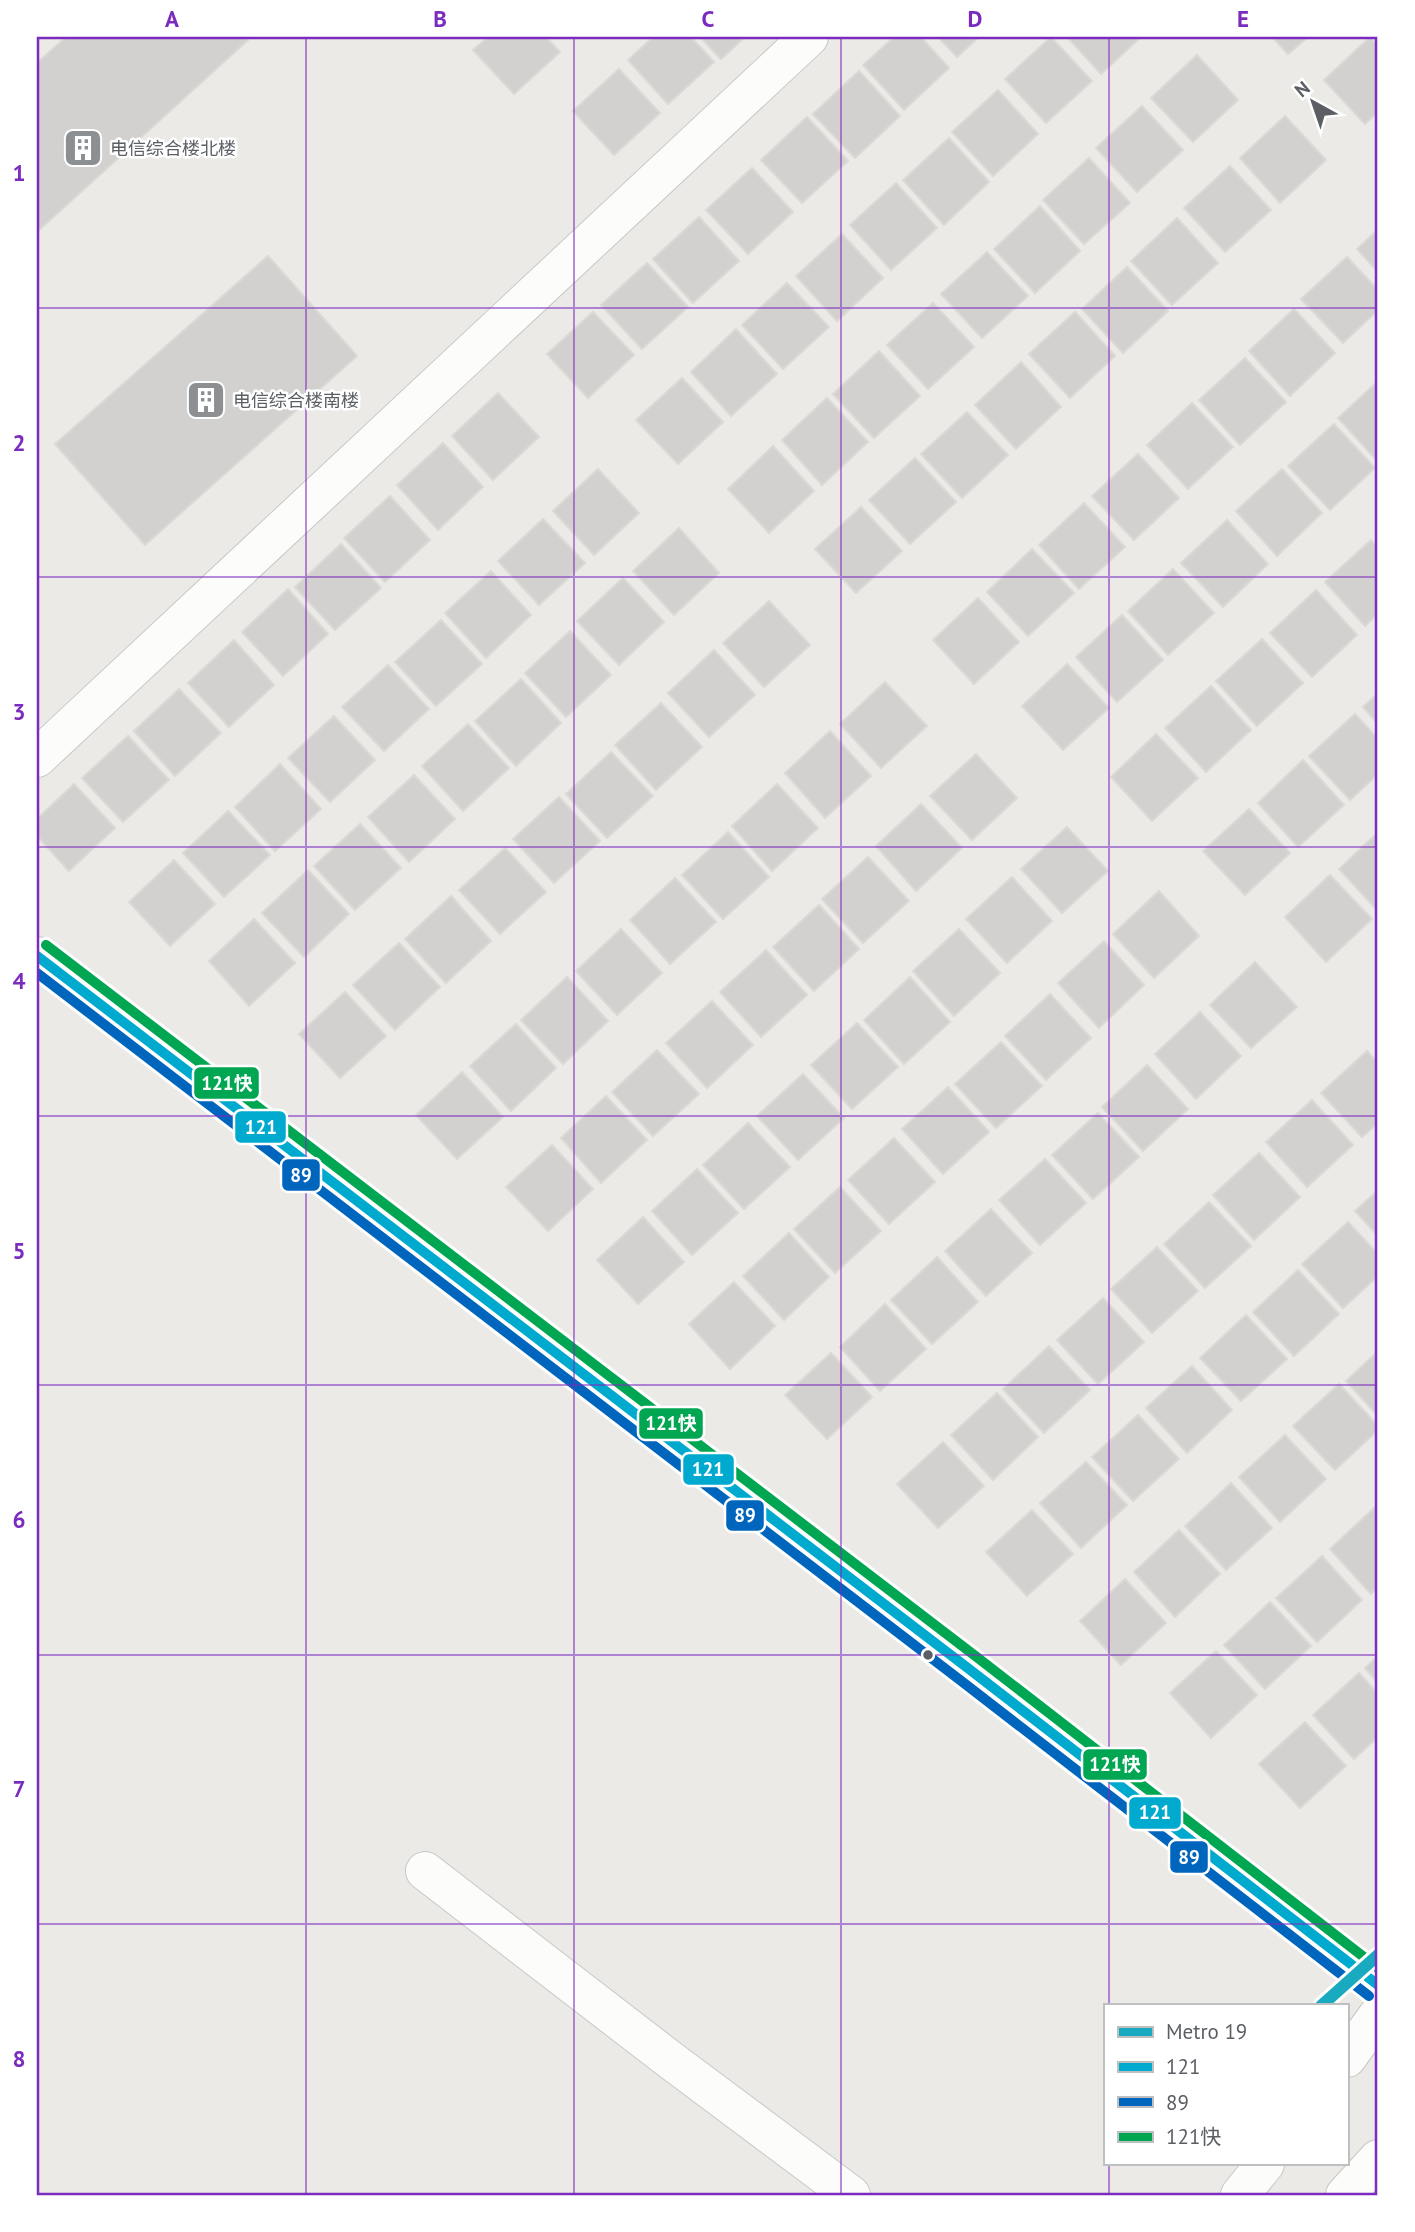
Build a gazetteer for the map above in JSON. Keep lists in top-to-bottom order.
{
  "places": {
    "building": ["电信综合楼北楼", "电信综合楼南楼"]
  },
  "lines": [
    "transit line 121快",
    "transit line 121",
    "transit line 89",
    "metro line 19"
  ],
  "legend": [
    "Metro 19",
    "121",
    "89",
    "121快"
  ],
  "north": "top left",
  "grid": {
    "columns": [
      "A",
      "B",
      "C",
      "D",
      "E"
    ],
    "rows": [
      "1",
      "2",
      "3",
      "4",
      "5",
      "6",
      "7",
      "8"
    ]
  }
}
